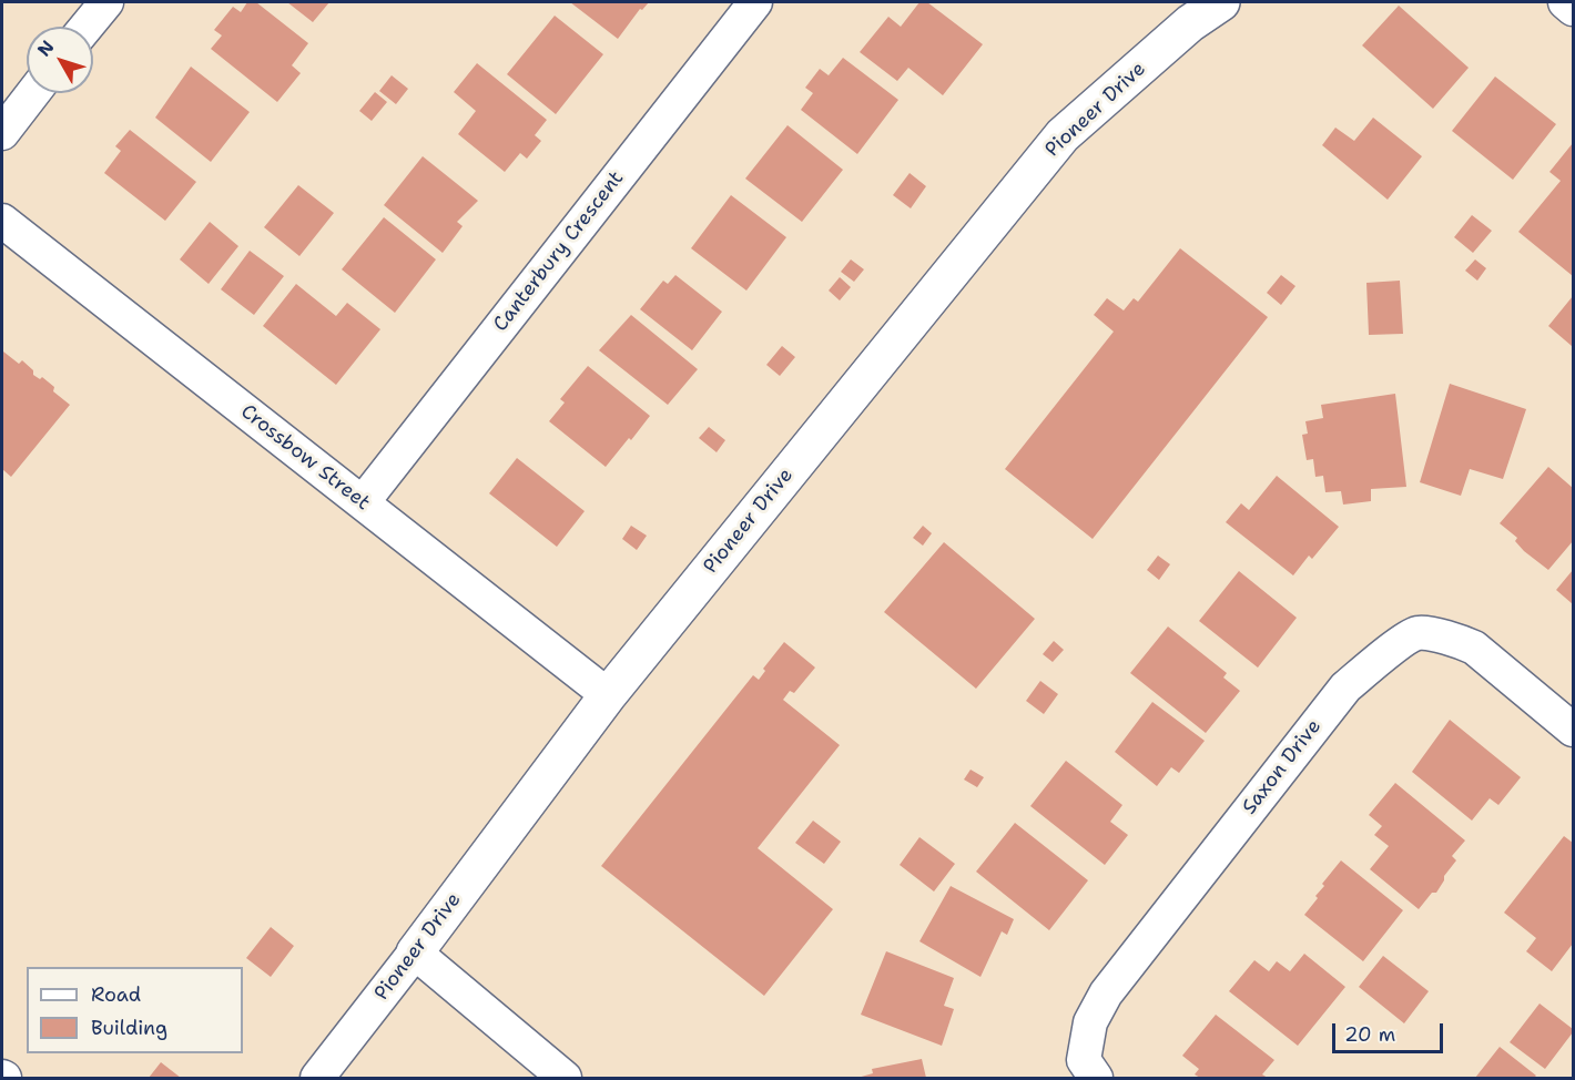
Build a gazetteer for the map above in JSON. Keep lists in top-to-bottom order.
{
  "streets": {
    "street": [
      "Pioneer Drive",
      "Canterbury Crescent",
      "Crossbow Street",
      "Saxon Drive"
    ]
  },
  "crossings": [
    ["Pioneer Drive", "Crossbow Street"],
    ["Canterbury Crescent", "Crossbow Street"]
  ],
  "legend": ["Road", "Building"],
  "scale_bar": "20 m",
  "north": "top left"
}
